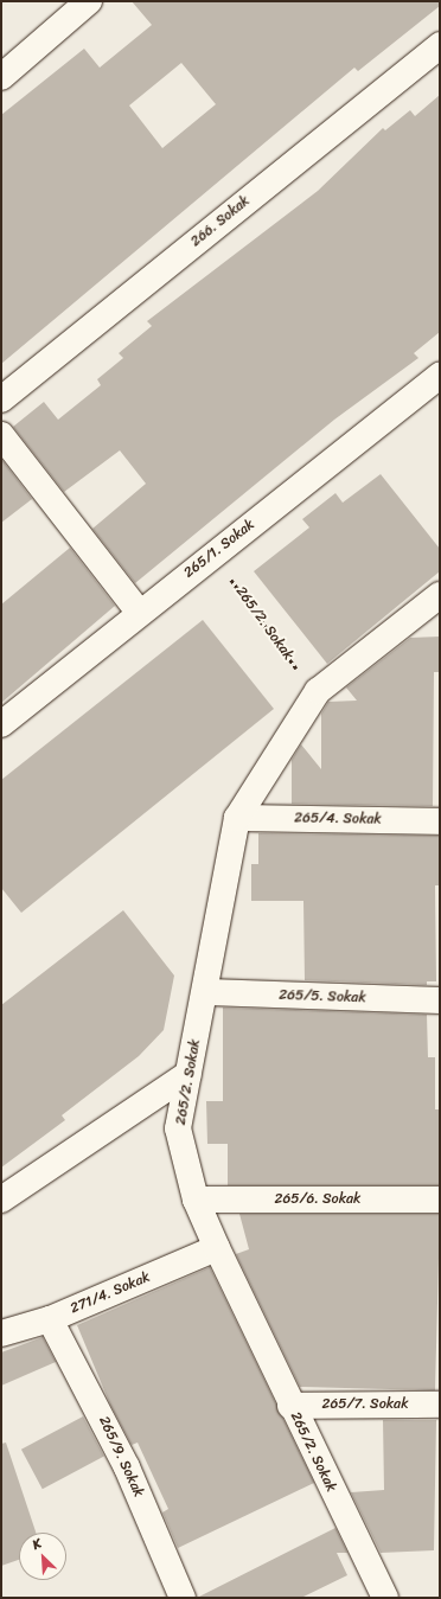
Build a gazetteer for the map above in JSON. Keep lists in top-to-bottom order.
{
  "streets": {
    "street": [
      "266. Sokak",
      "265/1. Sokak",
      "265/2. Sokak",
      "265/4. Sokak",
      "265/5. Sokak",
      "265/6. Sokak",
      "271/4. Sokak",
      "265/7. Sokak",
      "265/9. Sokak"
    ]
  },
  "crossings": [
    ["265/1. Sokak", "265/2. Sokak"],
    ["265/2. Sokak", "265/4. Sokak"],
    ["265/2. Sokak", "265/5. Sokak"],
    ["265/2. Sokak", "265/6. Sokak"],
    ["265/2. Sokak", "271/4. Sokak"],
    ["265/2. Sokak", "265/7. Sokak"],
    ["271/4. Sokak", "265/9. Sokak"]
  ],
  "north": "top left"
}
